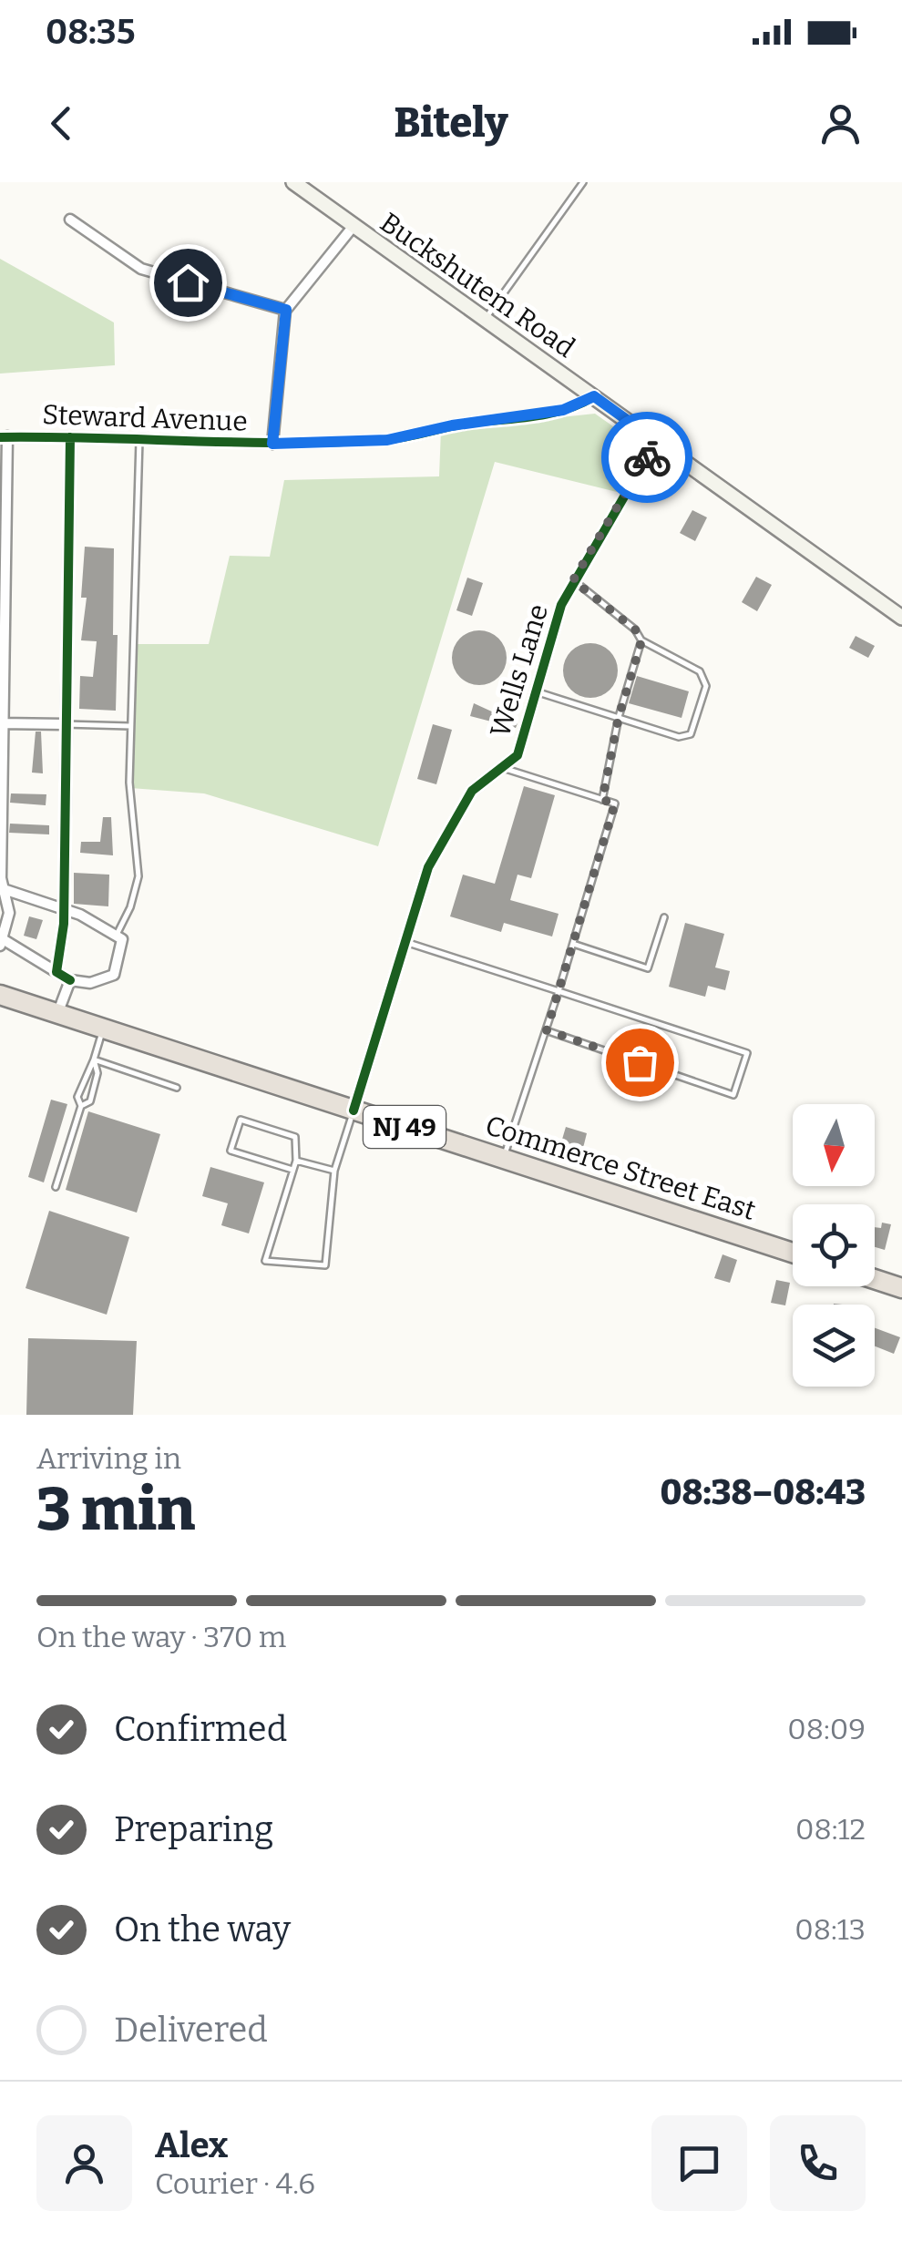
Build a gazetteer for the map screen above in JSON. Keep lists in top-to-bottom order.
{
  "streets": {
    "highway": ["NJ 49", "Commerce Street East"],
    "main road": ["Buckshutem Road"],
    "street": ["Steward Avenue", "Wells Lane"]
  },
  "crossings": [
    ["Buckshutem Road", "Steward Avenue"],
    ["Buckshutem Road", "Wells Lane"],
    ["Wells Lane", "Commerce Street East"]
  ],
  "north": "bottom",
  "page": {
    "status": "08:35",
    "header": "Bitely",
    "heading": ["3 min", "Arriving in", "08:38–08:43"],
    "panel": ["Alex", "Courier · 4.6"],
    "bar": "On the way · 370 m",
    "list": [
      ["Confirmed", "08:09"],
      ["Preparing", "08:12"],
      ["On the way", "08:13"],
      "Delivered"
    ]
  }
}
